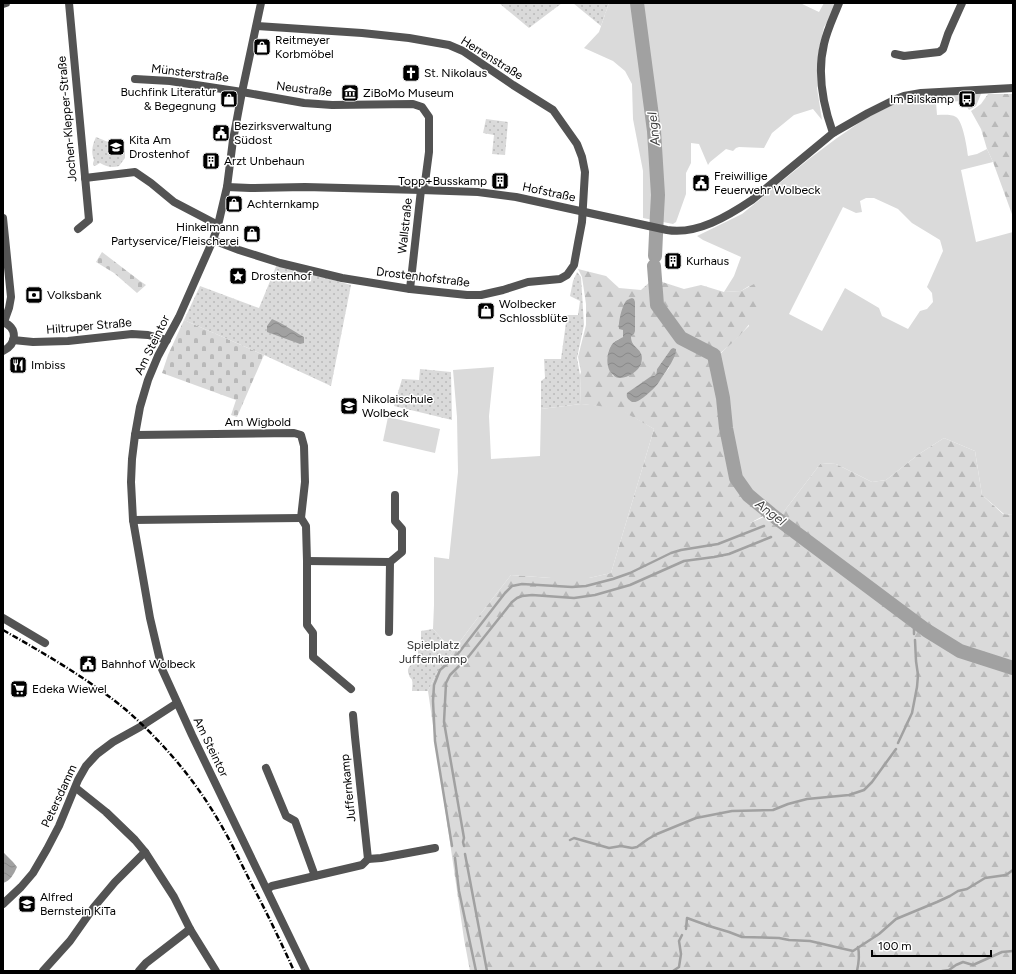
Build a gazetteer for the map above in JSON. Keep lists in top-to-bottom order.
{
  "streets": {
    "street": [
      "Herrenstraße",
      "Münsterstraße",
      "Neustraße",
      "Jochen-Klepper-Straße",
      "Hofstraße",
      "Wallstraße",
      "Drostenhofstraße",
      "Hiltruper Straße",
      "Am Steintor",
      "Am Wigbold",
      "Juffernkamp",
      "Petersdamm"
    ]
  },
  "crossings": [
    ["Herrenstraße", "Münsterstraße"],
    ["Herrenstraße", "Hofstraße"],
    ["Herrenstraße", "Drostenhofstraße"],
    ["Münsterstraße", "Neustraße"],
    ["Münsterstraße", "Hofstraße"],
    ["Münsterstraße", "Am Steintor"],
    ["Neustraße", "Hofstraße"],
    ["Neustraße", "Wallstraße"],
    ["Hofstraße", "Wallstraße"],
    ["Hofstraße", "Drostenhofstraße"],
    ["Hofstraße", "Am Steintor"],
    ["Wallstraße", "Drostenhofstraße"],
    ["Drostenhofstraße", "Am Steintor"],
    ["Hiltruper Straße", "Am Steintor"],
    ["Am Steintor", "Am Wigbold"],
    ["Am Steintor", "Petersdamm"]
  ],
  "water": ["Angel"],
  "parks": ["Spielplatz Juffernkamp"],
  "places": {
    "shop": [
      "Reitmeyer Korbmöbel",
      "Buchfink Literatur & Begegnung",
      "Achternkamp",
      "Hinkelmann Partyservice/Fleischerei",
      "Wolbecker Schlossblüte"
    ],
    "church": ["St. Nikolaus"],
    "museum": ["ZiBoMo Museum"],
    "bus stop": ["Im Bilskamp"],
    "public building": ["Bezirksverwaltung Südost", "Freiwillige Feuerwehr Wolbeck", "Bahnhof Wolbeck"],
    "school or university": ["Kita Am Drostenhof", "Nikolaischule Wolbeck", "Alfred Bernstein KiTa"],
    "building": ["Arzt Unbehaun", "Topp+Busskamp", "Kurhaus"],
    "place": ["Drostenhof"],
    "bank": ["Volksbank"],
    "restaurant": ["Imbiss"],
    "supermarket": ["Edeka Wiewel"]
  },
  "scale_bar": "100 m"
}
